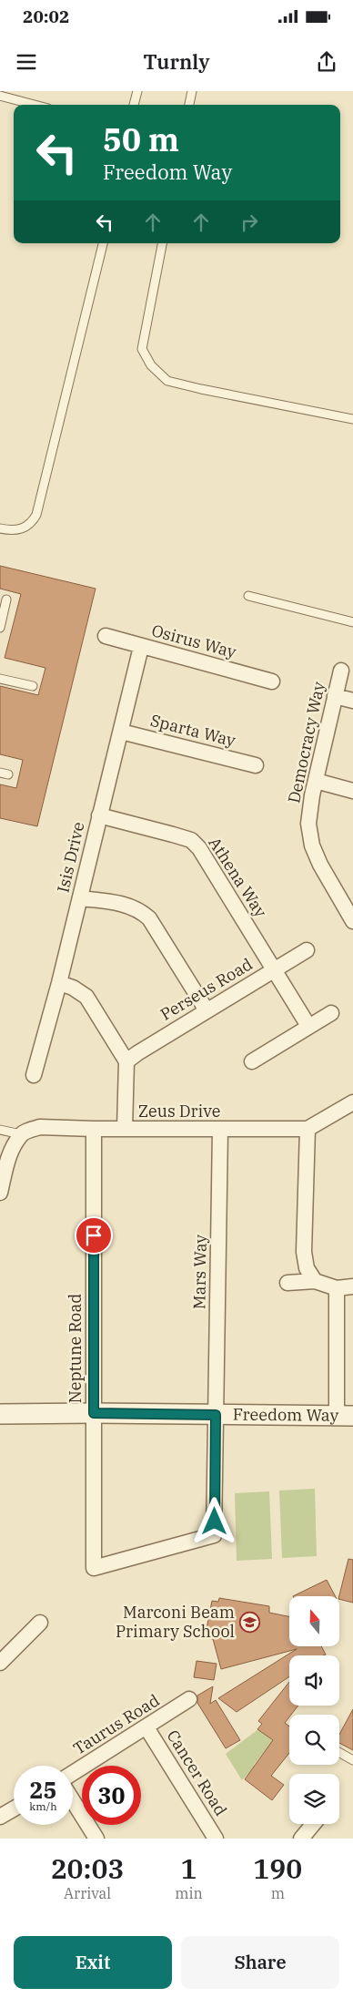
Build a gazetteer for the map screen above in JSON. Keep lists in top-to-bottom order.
{
  "streets": {
    "street": [
      "Osirus Way",
      "Sparta Way",
      "Democracy Way",
      "Isis Drive",
      "Athena Way",
      "Perseus Road",
      "Zeus Drive",
      "Mars Way",
      "Neptune Road",
      "Freedom Way",
      "Taurus Road",
      "Cancer Road"
    ]
  },
  "crossings": [
    ["Osirus Way", "Isis Drive"],
    ["Sparta Way", "Isis Drive"],
    ["Isis Drive", "Athena Way"],
    ["Athena Way", "Perseus Road"],
    ["Zeus Drive", "Mars Way"],
    ["Zeus Drive", "Neptune Road"],
    ["Mars Way", "Neptune Road"],
    ["Mars Way", "Freedom Way"],
    ["Neptune Road", "Freedom Way"],
    ["Taurus Road", "Cancer Road"]
  ],
  "places": {
    "school or university": ["Marconi Beam Primary School"]
  },
  "north": "top",
  "page": {
    "status": "20:02",
    "header": "Turnly",
    "turn": ["50 m", "Freedom Way"],
    "speed": "25 km/h",
    "limit": "30",
    "eta": [
      "20:03",
      "Arrival",
      "1",
      "min",
      "190",
      "m"
    ],
    "buttons": ["Exit", "Share"]
  }
}
